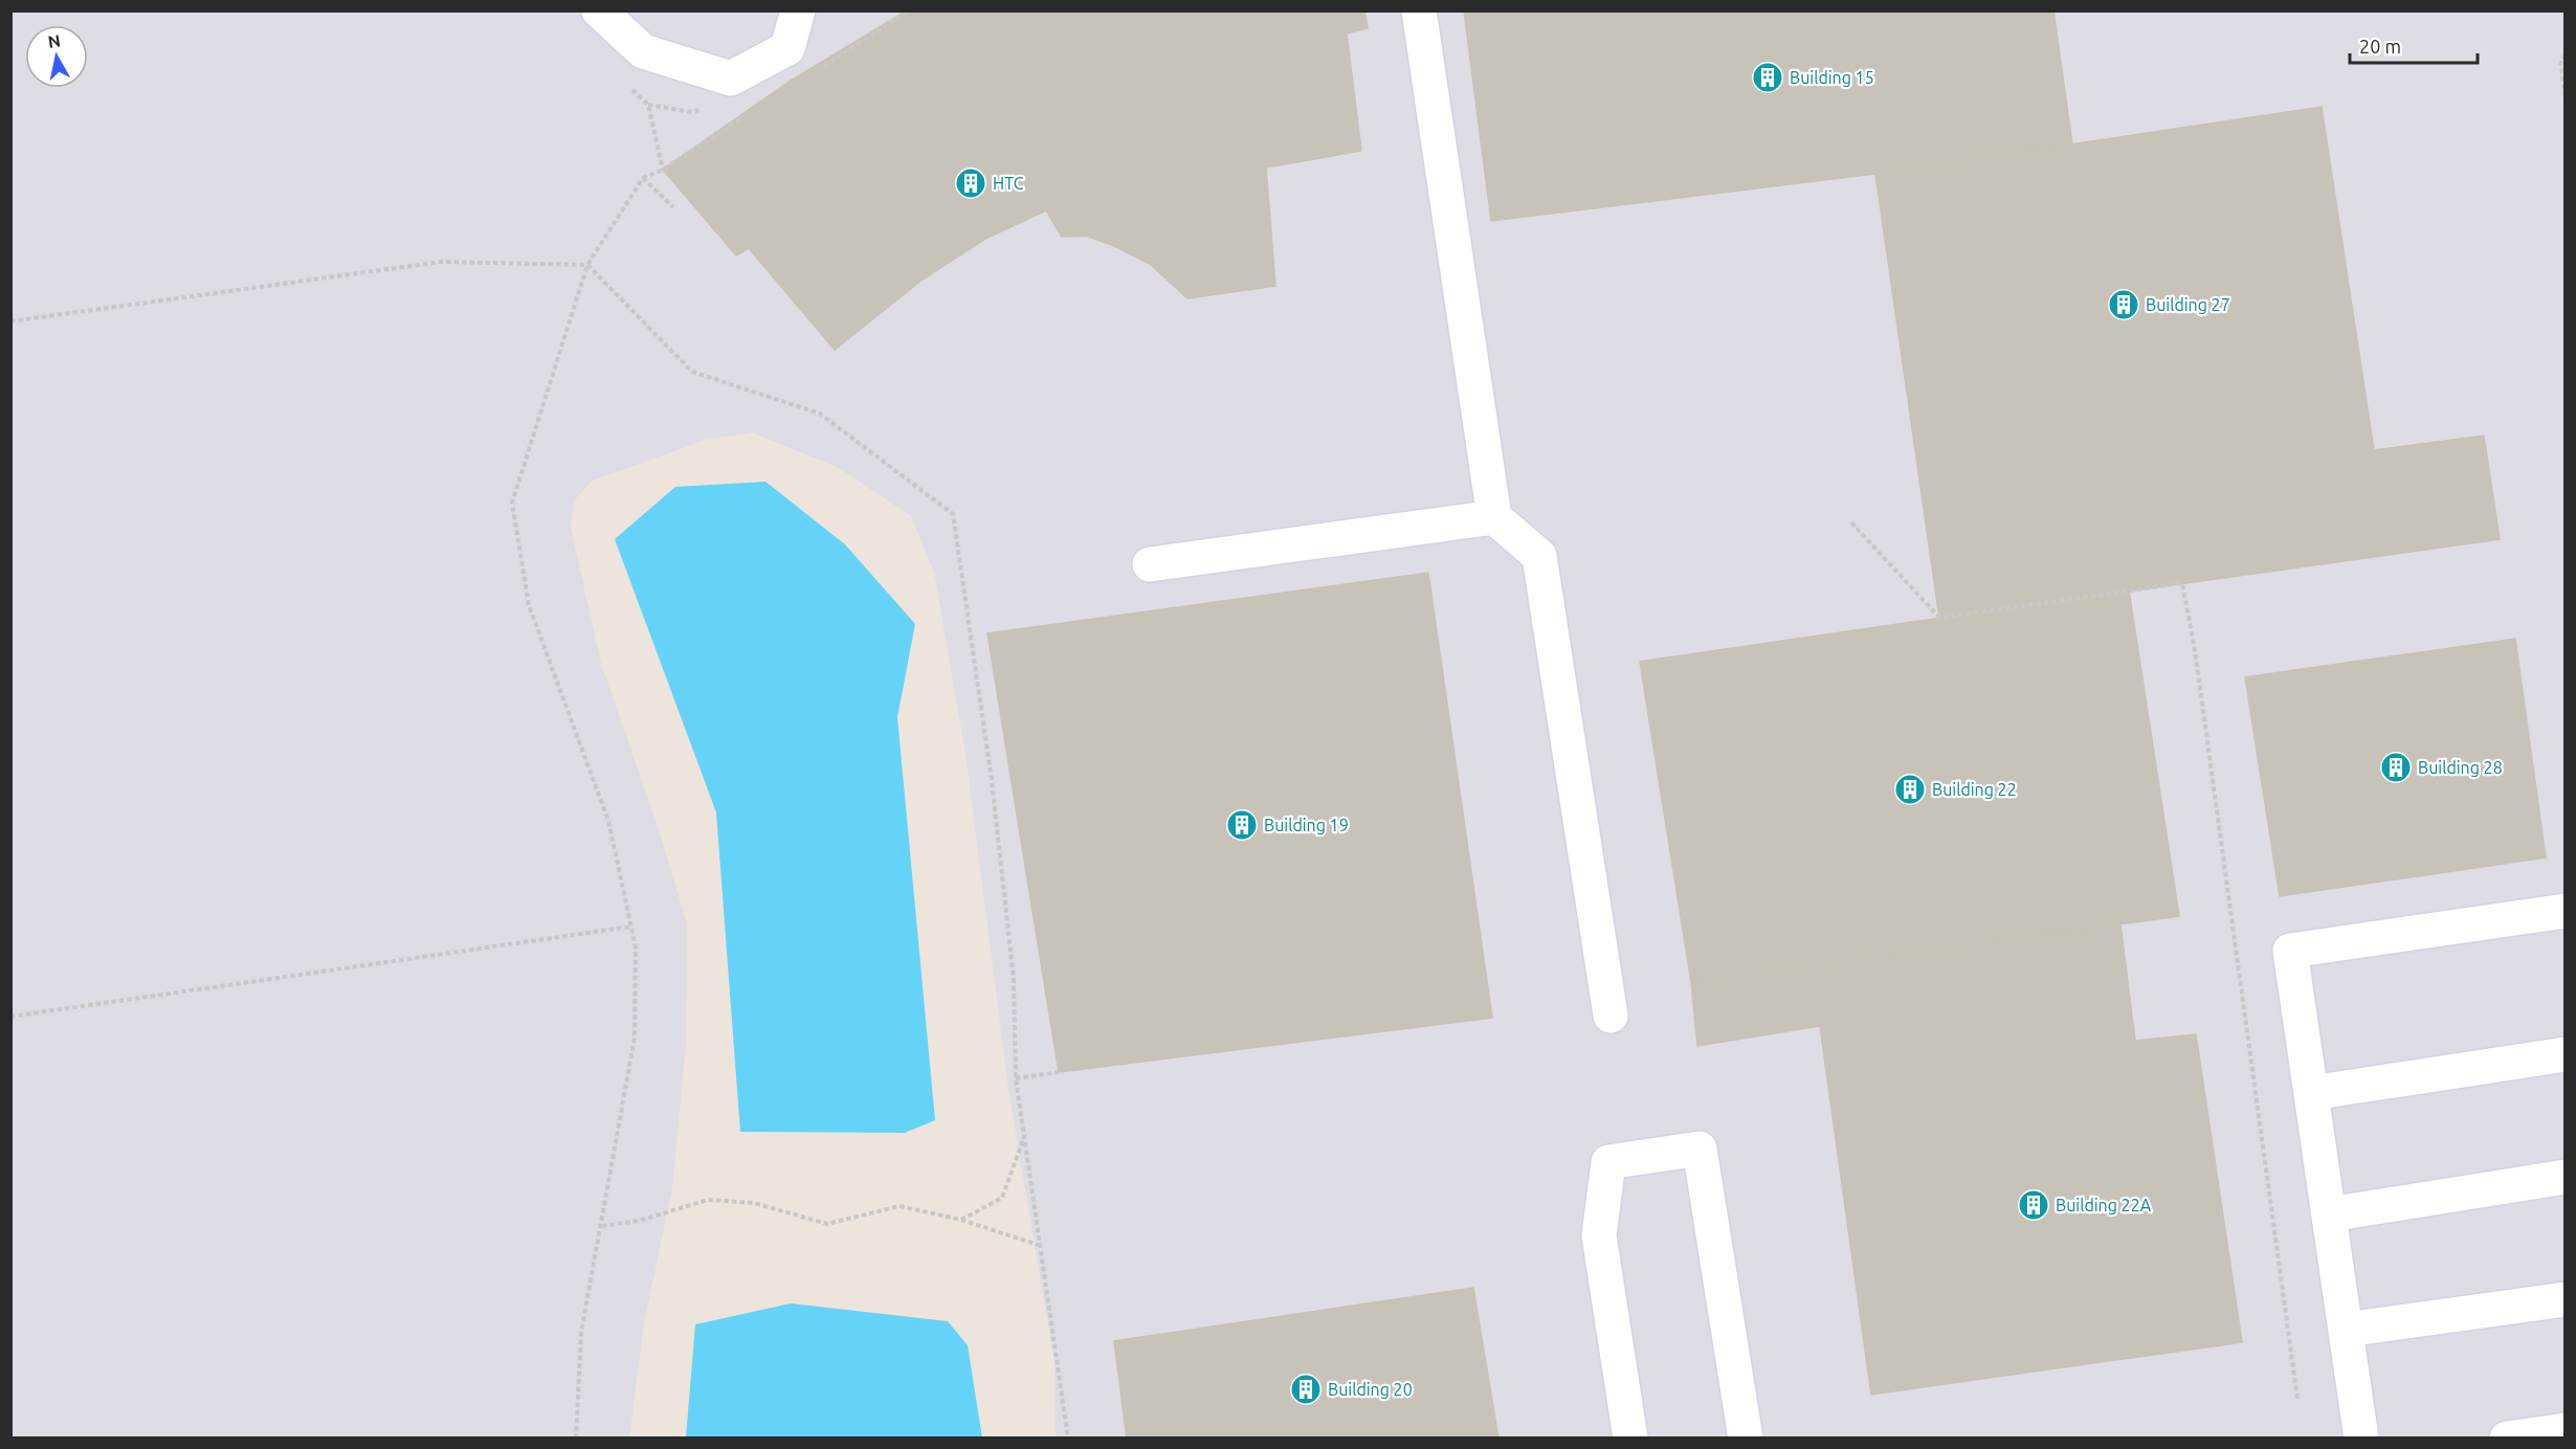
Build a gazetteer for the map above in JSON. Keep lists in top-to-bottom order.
{
  "places": {
    "building": [
      "Building 15",
      "HTC",
      "Building 27",
      "Building 28",
      "Building 22",
      "Building 19",
      "Building 22A",
      "Building 20"
    ]
  },
  "scale_bar": "20 m",
  "north": "top"
}
